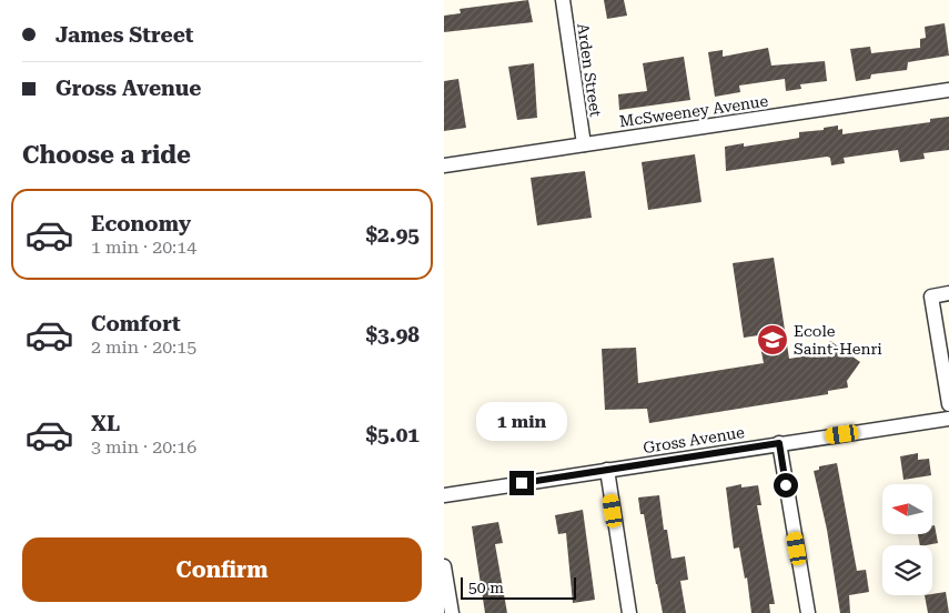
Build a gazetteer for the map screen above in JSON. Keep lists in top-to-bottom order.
{
  "streets": {
    "street": ["Arden Street", "McSweeney Avenue", "Gross Avenue"]
  },
  "crossings": [
    ["Arden Street", "McSweeney Avenue"]
  ],
  "places": {
    "school or university": ["Ecole Saint-Henri"]
  },
  "scale_bar": "50 m",
  "north": "left",
  "page": {
    "banner": ["James Street", "Gross Avenue"],
    "heading": "Choose a ride",
    "list": [
      {
        "name": "Economy",
        "note": "1 min · 20:14",
        "value": "$2.95"
      },
      {
        "name": "Comfort",
        "note": "2 min · 20:15",
        "value": "$3.98"
      },
      {
        "name": "XL",
        "note": "3 min · 20:16",
        "value": "$5.01"
      }
    ],
    "bubble": "1 min",
    "buttons": "Confirm",
    "scale": "50 m"
  }
}
